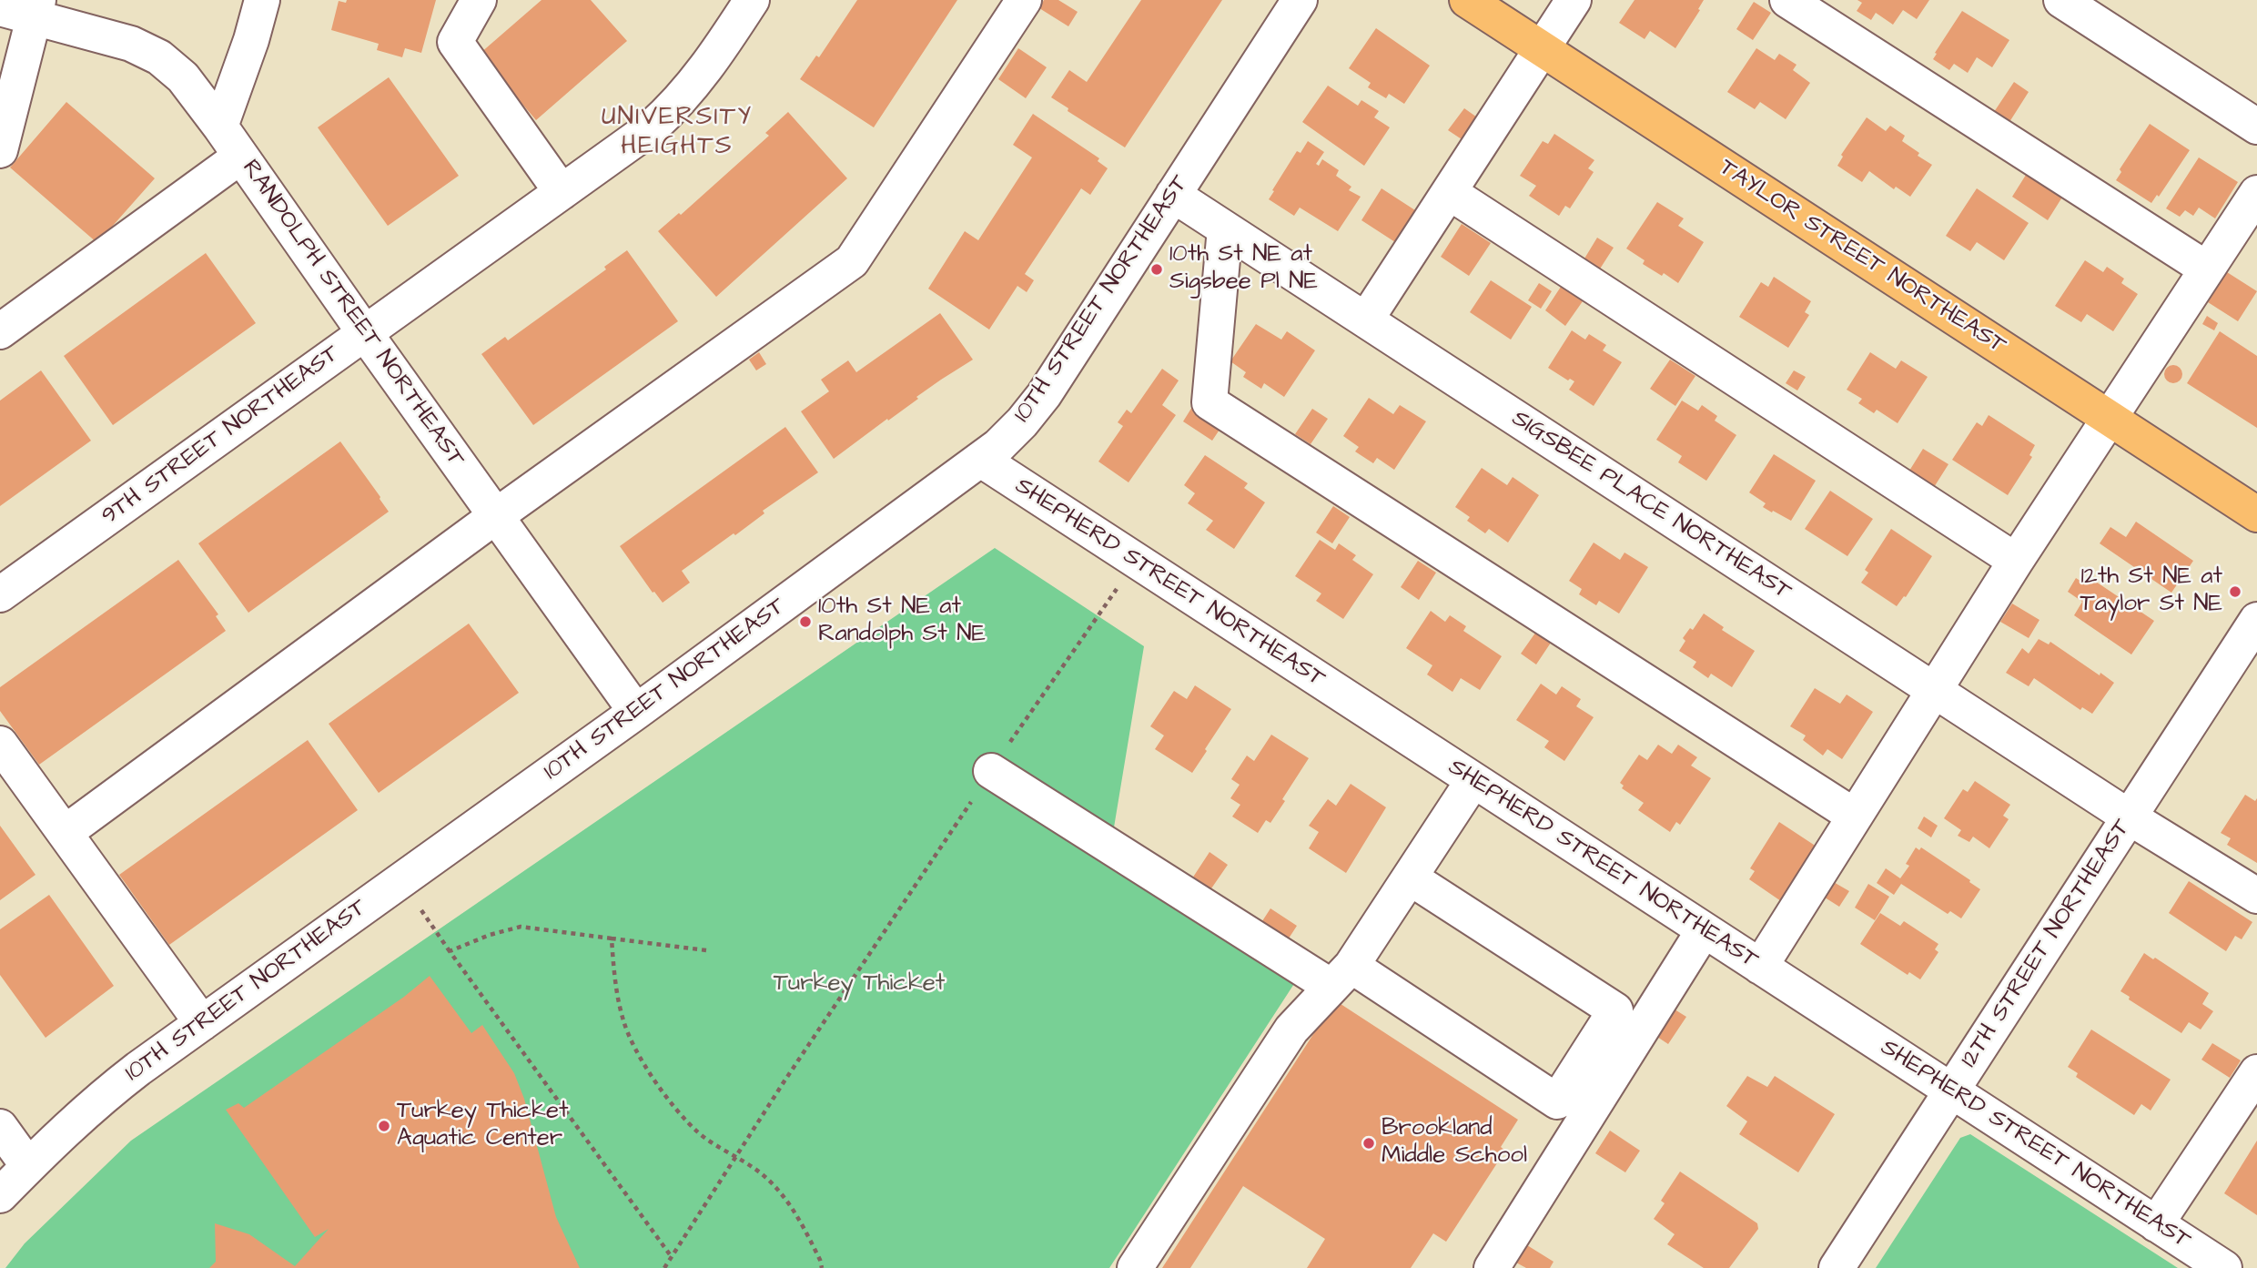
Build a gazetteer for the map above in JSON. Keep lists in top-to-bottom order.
{
  "streets": {
    "main road": ["TAYLOR STREET NORTHEAST"],
    "street": [
      "10TH STREET NORTHEAST",
      "RANDOLPH STREET NORTHEAST",
      "9TH STREET NORTHEAST",
      "SIGSBEE PLACE NORTHEAST",
      "SHEPHERD STREET NORTHEAST",
      "12TH STREET NORTHEAST"
    ]
  },
  "crossings": [
    ["10TH STREET NORTHEAST", "RANDOLPH STREET NORTHEAST"],
    ["10TH STREET NORTHEAST", "SIGSBEE PLACE NORTHEAST"],
    ["10TH STREET NORTHEAST", "SHEPHERD STREET NORTHEAST"],
    ["RANDOLPH STREET NORTHEAST", "9TH STREET NORTHEAST"],
    ["SIGSBEE PLACE NORTHEAST", "12TH STREET NORTHEAST"],
    ["SHEPHERD STREET NORTHEAST", "12TH STREET NORTHEAST"]
  ],
  "districts": ["UNIVERSITY HEIGHTS"],
  "parks": ["Turkey Thicket"],
  "places": [
    "10th St NE at Sigsbee Pl NE",
    "12th St NE at Taylor St NE",
    "10th St NE at Randolph St NE",
    "Turkey Thicket Aquatic Center",
    "Brookland Middle School"
  ]
}
